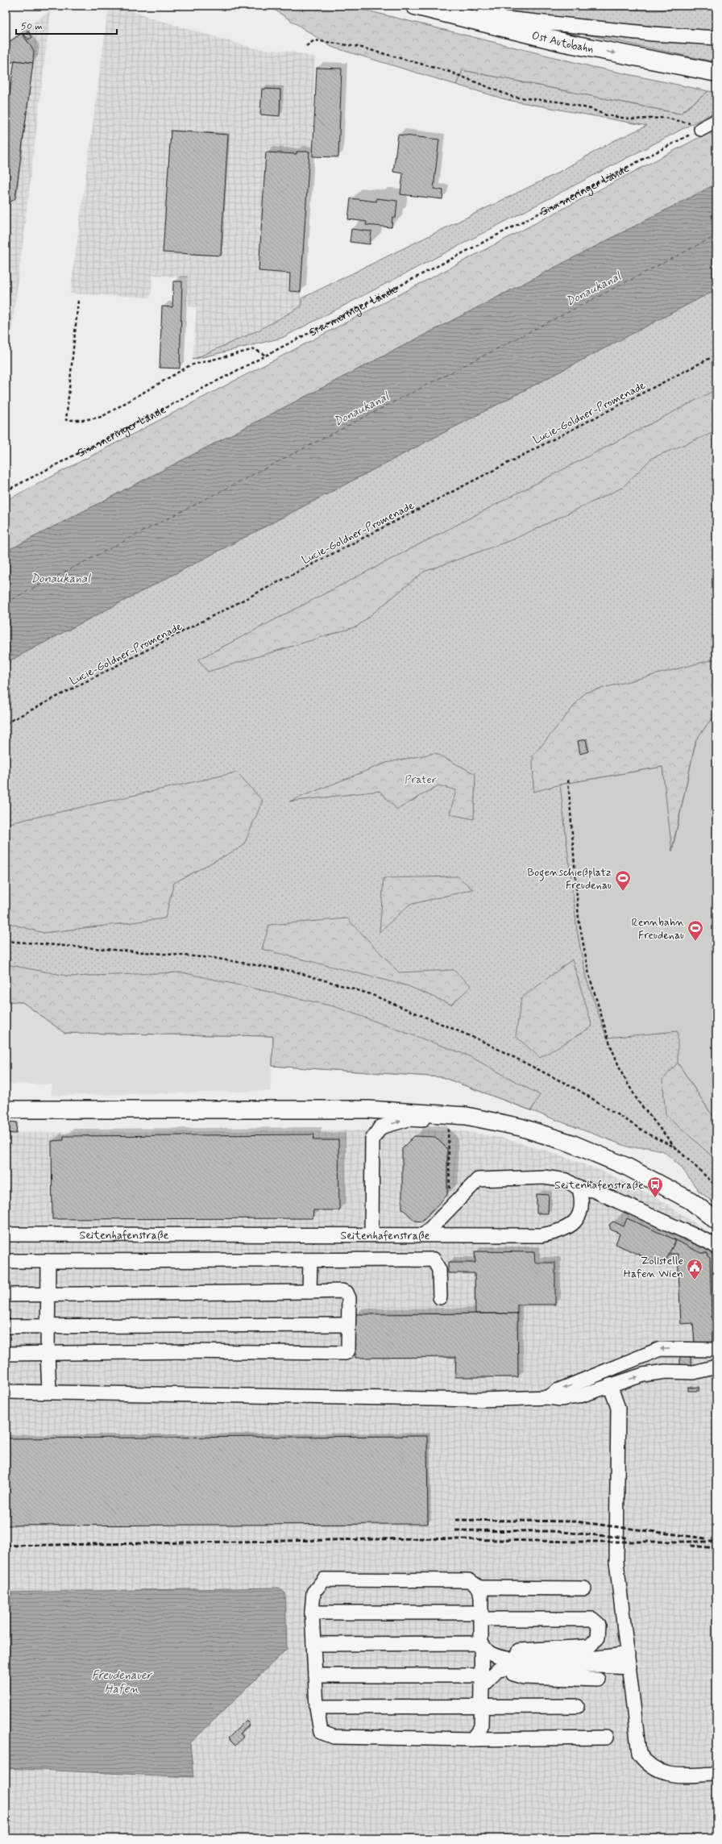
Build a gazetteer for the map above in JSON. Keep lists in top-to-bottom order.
{
  "streets": {
    "highway": ["Ost Autobahn"],
    "lane": ["Seitenhafenstraße"],
    "path": ["Simmeringer Lände", "Lucie-Goldner-Promenade"]
  },
  "one_way": ["Ost Autobahn"],
  "water": ["Donaukanal", "Freudenauer Hafen"],
  "parks": ["Prater"],
  "places": {
    "sports": ["Bogenschießplatz Freudenau", "Rennbahn Freudenau"],
    "bus stop": ["Seitenhafenstraße"],
    "public building": ["Zollstelle Hafen Wien"]
  },
  "scale_bar": "50 m"
}
